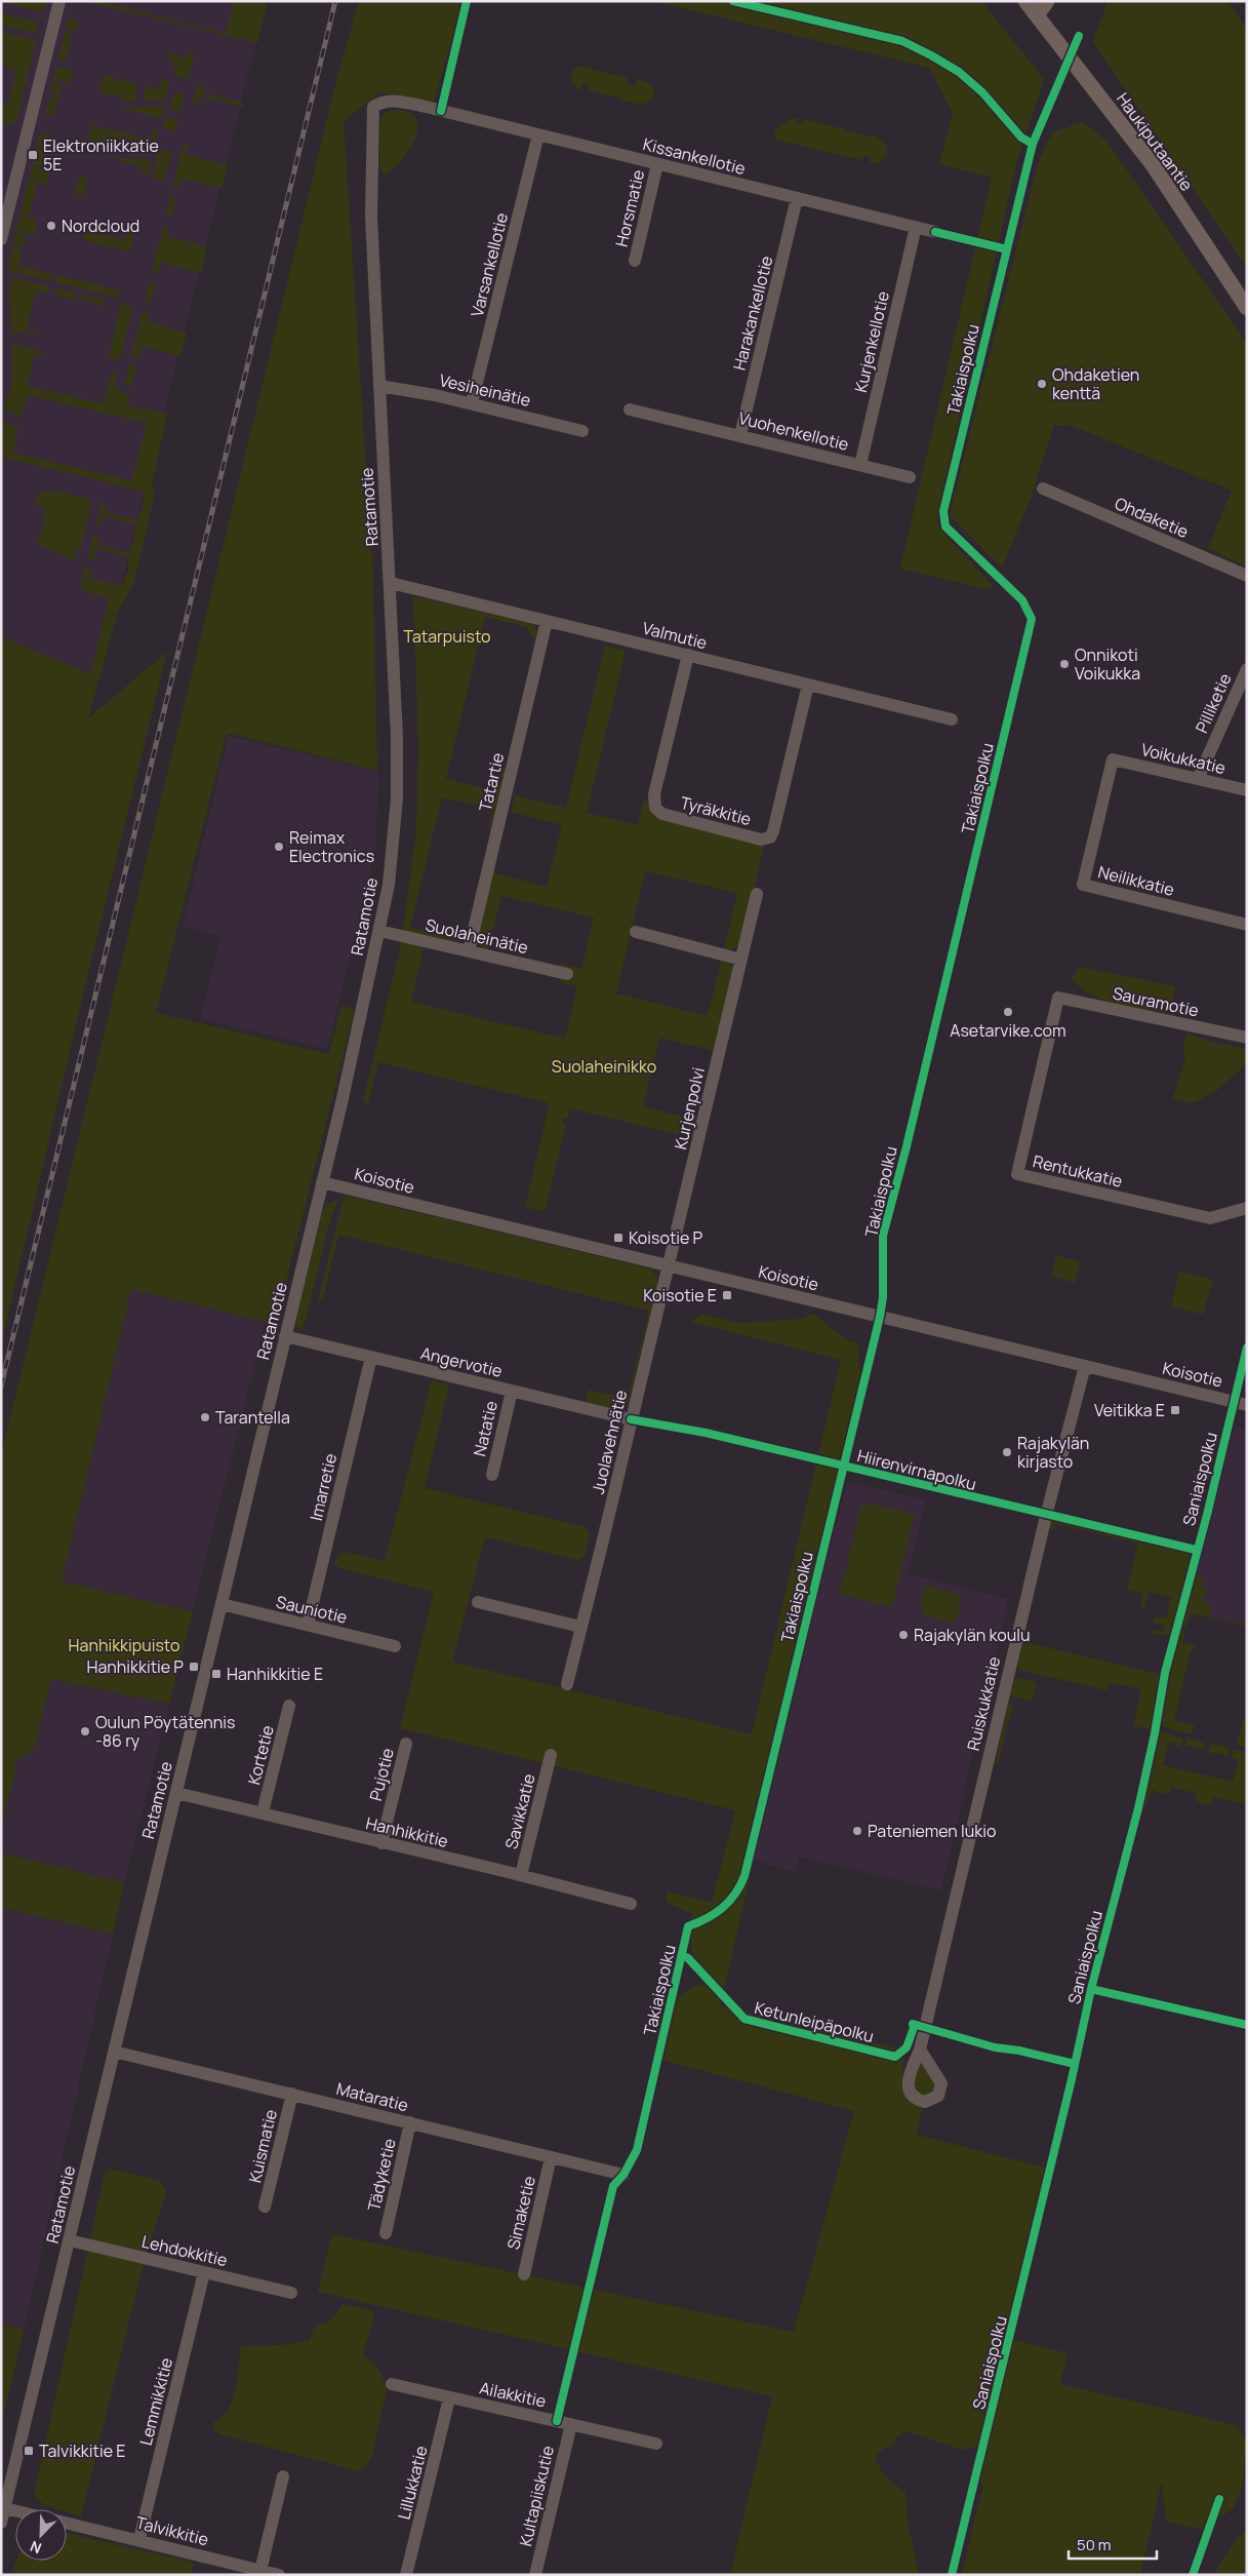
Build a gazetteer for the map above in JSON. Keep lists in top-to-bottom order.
{
  "streets": {
    "main road": ["Haukiputaantie"],
    "street": [
      "Kissankellotie",
      "Horsmatie",
      "Varsankellotie",
      "Harakankellotie",
      "Kurjenkellotie",
      "Vesiheinätie",
      "Vuohenkellotie",
      "Ratamotie",
      "Ohdaketie",
      "Valmutie",
      "Pilliketie",
      "Voikukkatie",
      "Tatartie",
      "Tyräkkitie",
      "Neilikkatie",
      "Suolaheinätie",
      "Sauramotie",
      "Kurjenpolvi",
      "Rentukkatie",
      "Koisotie",
      "Angervotie",
      "Natatie",
      "Juolavehnätie",
      "Imarretie",
      "Sauniotie",
      "Ruiskukkatie",
      "Kortetie",
      "Pujotie",
      "Savikkatie",
      "Hanhikkitie",
      "Mataratie",
      "Kuismatie",
      "Tädyketie",
      "Simaketie",
      "Lehdokkitie",
      "Ailakkitie",
      "Lemmikkitie",
      "Lillukkatie",
      "Kultapiiskutie",
      "Talvikkitie"
    ],
    "cycle path": ["Takiaispolku", "Hiirenvirnapolku", "Saniaispolku"]
  },
  "crossings": [
    ["Kissankellotie", "Horsmatie"],
    ["Kissankellotie", "Varsankellotie"],
    ["Kissankellotie", "Harakankellotie"],
    ["Kissankellotie", "Kurjenkellotie"],
    ["Kissankellotie", "Ratamotie"],
    ["Varsankellotie", "Vesiheinätie"],
    ["Harakankellotie", "Vuohenkellotie"],
    ["Kurjenkellotie", "Vuohenkellotie"],
    ["Vesiheinätie", "Ratamotie"],
    ["Ratamotie", "Valmutie"],
    ["Ratamotie", "Suolaheinätie"],
    ["Ratamotie", "Koisotie"],
    ["Ratamotie", "Angervotie"],
    ["Ratamotie", "Sauniotie"],
    ["Ratamotie", "Hanhikkitie"],
    ["Ratamotie", "Mataratie"],
    ["Ratamotie", "Lehdokkitie"],
    ["Valmutie", "Tatartie"],
    ["Valmutie", "Tyräkkitie"],
    ["Pilliketie", "Voikukkatie"],
    ["Voikukkatie", "Neilikkatie"],
    ["Tatartie", "Suolaheinätie"],
    ["Sauramotie", "Rentukkatie"],
    ["Kurjenpolvi", "Koisotie"],
    ["Kurjenpolvi", "Juolavehnätie"],
    ["Koisotie", "Juolavehnätie"],
    ["Koisotie", "Ruiskukkatie"],
    ["Angervotie", "Natatie"],
    ["Angervotie", "Juolavehnätie"],
    ["Angervotie", "Imarretie"],
    ["Imarretie", "Sauniotie"],
    ["Kortetie", "Hanhikkitie"],
    ["Pujotie", "Hanhikkitie"],
    ["Savikkatie", "Hanhikkitie"],
    ["Mataratie", "Kuismatie"],
    ["Mataratie", "Tädyketie"],
    ["Mataratie", "Simaketie"],
    ["Lehdokkitie", "Lemmikkitie"],
    ["Ailakkitie", "Lillukkatie"],
    ["Ailakkitie", "Kultapiiskutie"],
    ["Lemmikkitie", "Talvikkitie"]
  ],
  "parks": ["Tatarpuisto", "Suolaheinikko", "Hanhikkipuisto"],
  "places": {
    "transit": [
      "Elektroniikkatie 5E",
      "Koisotie P",
      "Koisotie E",
      "Veitikka E",
      "Hanhikkitie P",
      "Hanhikkitie E",
      "Talvikkitie E"
    ],
    "other": [
      "Nordcloud",
      "Ohdaketien kenttä",
      "Onnikoti Voikukka",
      "Reimax Electronics",
      "Asetarvike.com",
      "Tarantella",
      "Rajakylän kirjasto",
      "Rajakylän koulu",
      "Oulun Pöytätennis -86 ry",
      "Pateniemen lukio"
    ]
  },
  "scale_bar": "50 m",
  "north": "bottom left"
}
